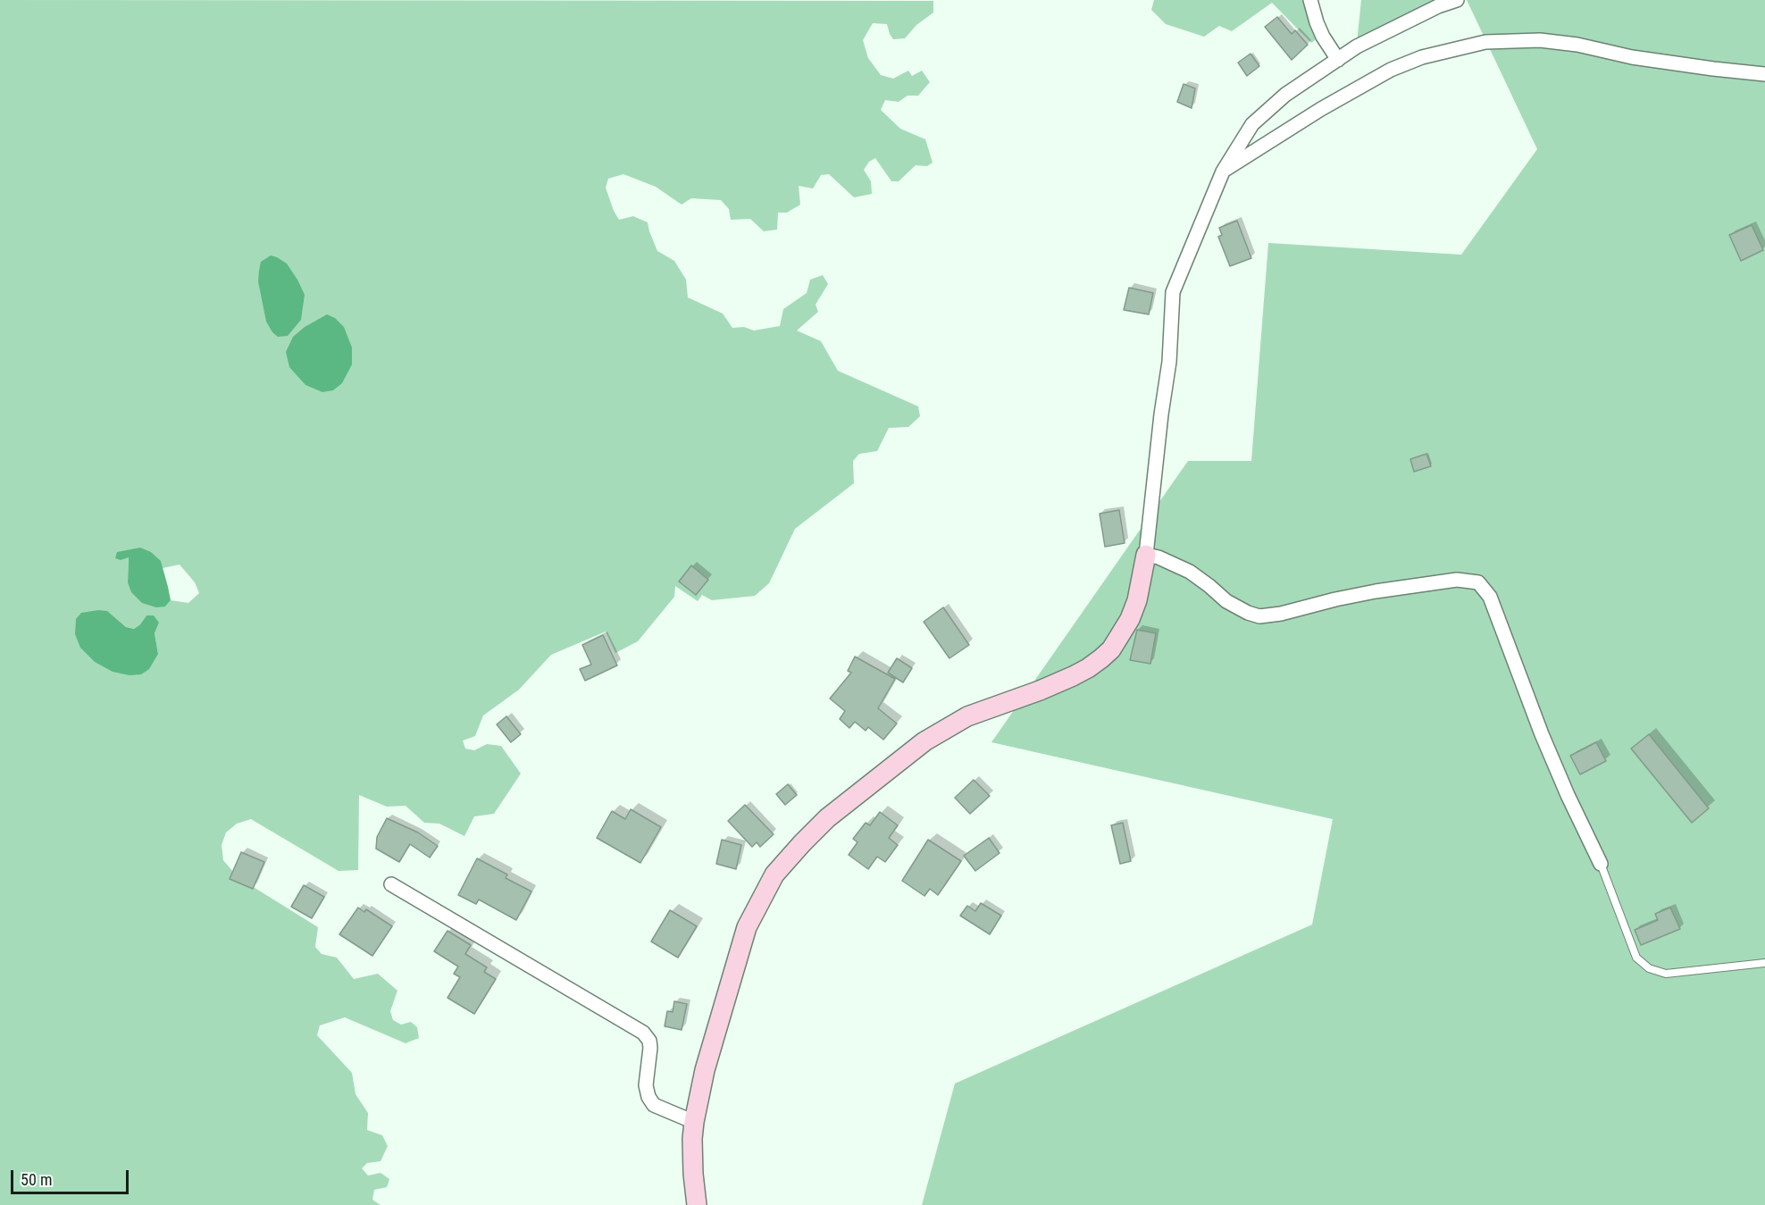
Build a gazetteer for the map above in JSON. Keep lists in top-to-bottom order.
{
  "scale_bar": "50 m"
}
